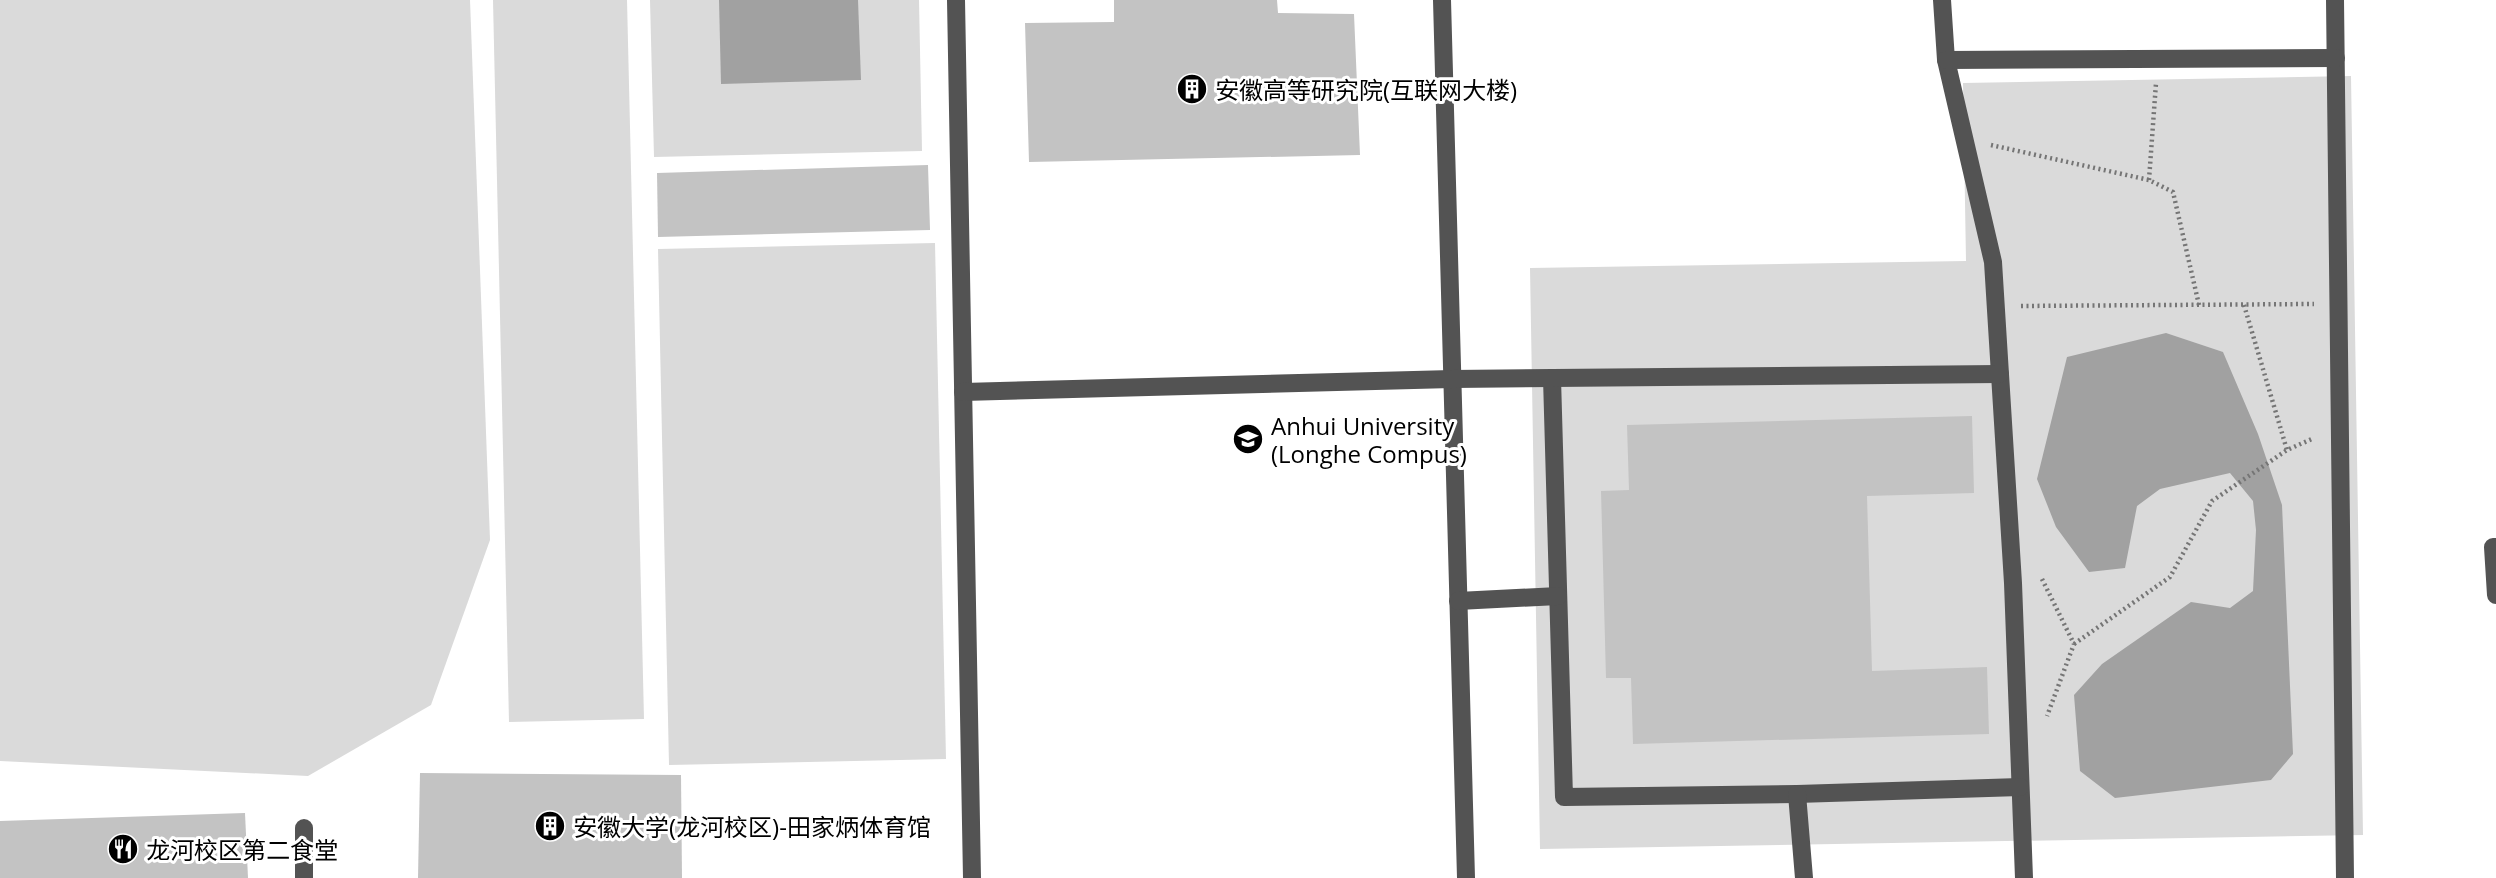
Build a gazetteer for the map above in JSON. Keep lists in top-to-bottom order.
{
  "places": {
    "building": ["安徽高等研究院(互联网大楼)", "安徽大学(龙河校区)-田家炳体育馆"],
    "school or university": ["Anhui University (Longhe Compus)"],
    "restaurant": ["龙河校区第二食堂"]
  }
}
